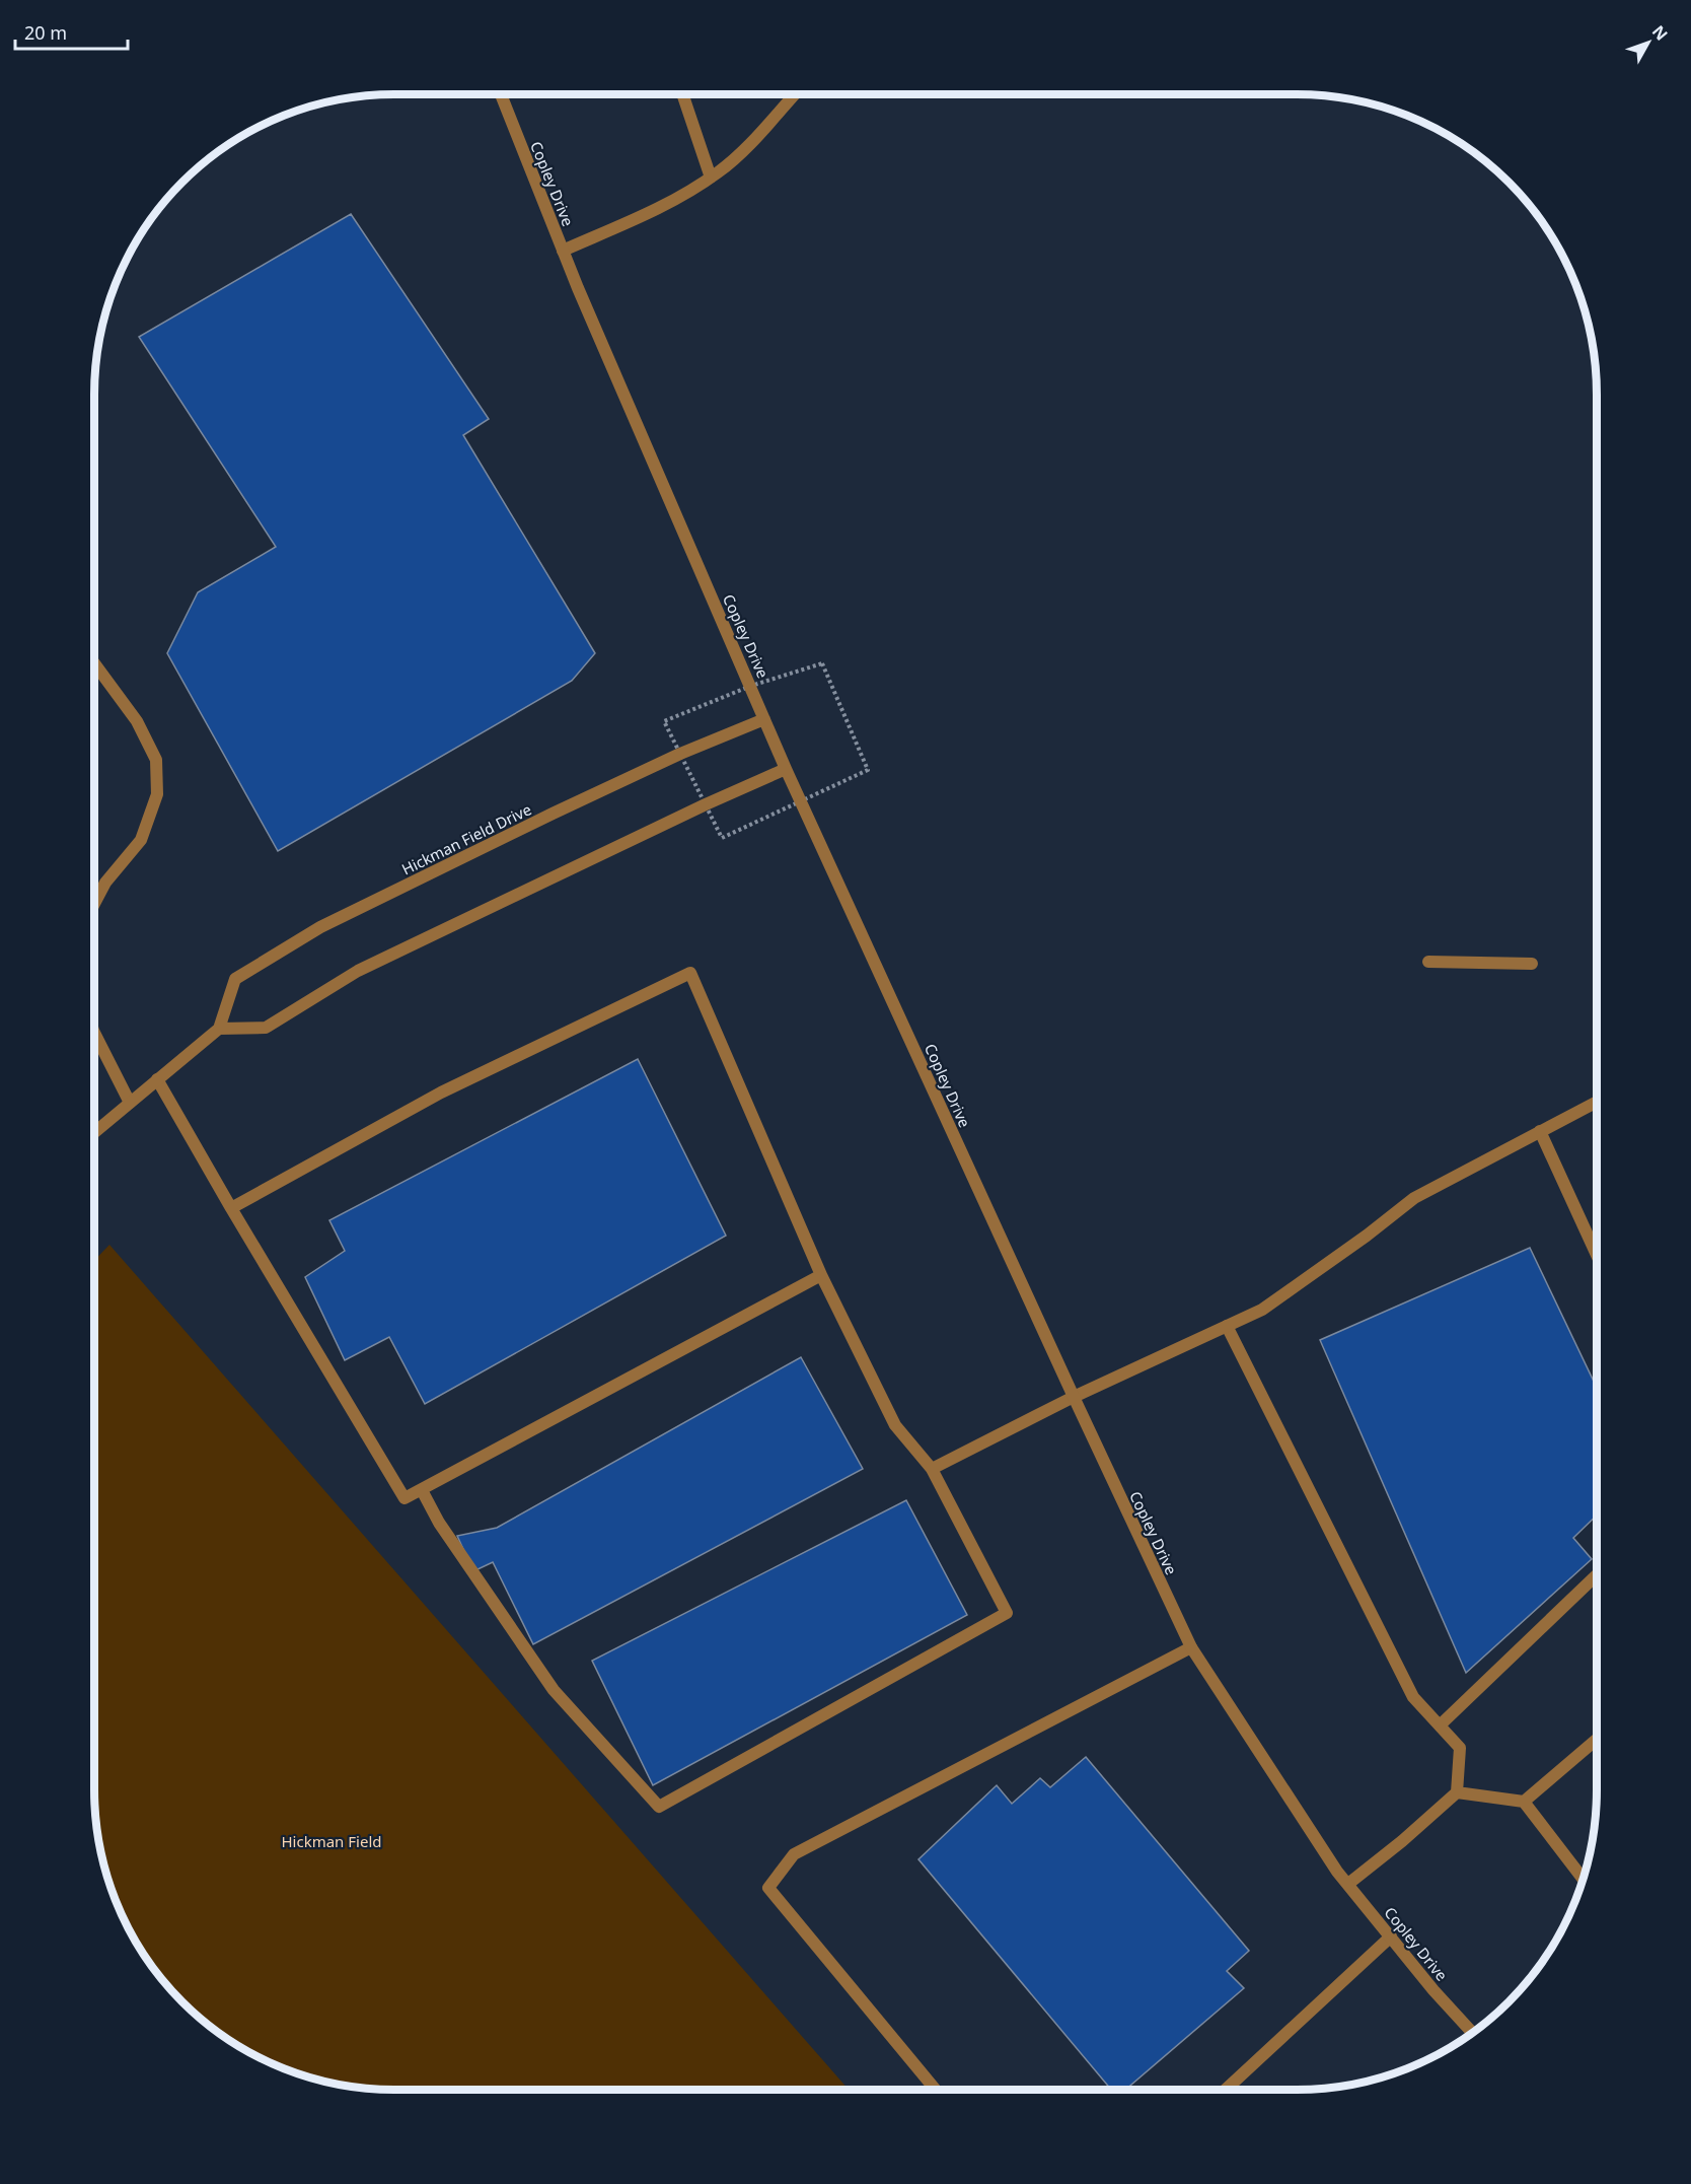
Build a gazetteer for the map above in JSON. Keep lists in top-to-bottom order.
{
  "streets": {
    "street": ["Copley Drive", "Hickman Field Drive"]
  },
  "crossings": [
    ["Copley Drive", "Hickman Field Drive"]
  ],
  "parks": ["Hickman Field"],
  "scale_bar": "20 m",
  "north": "top right"
}
